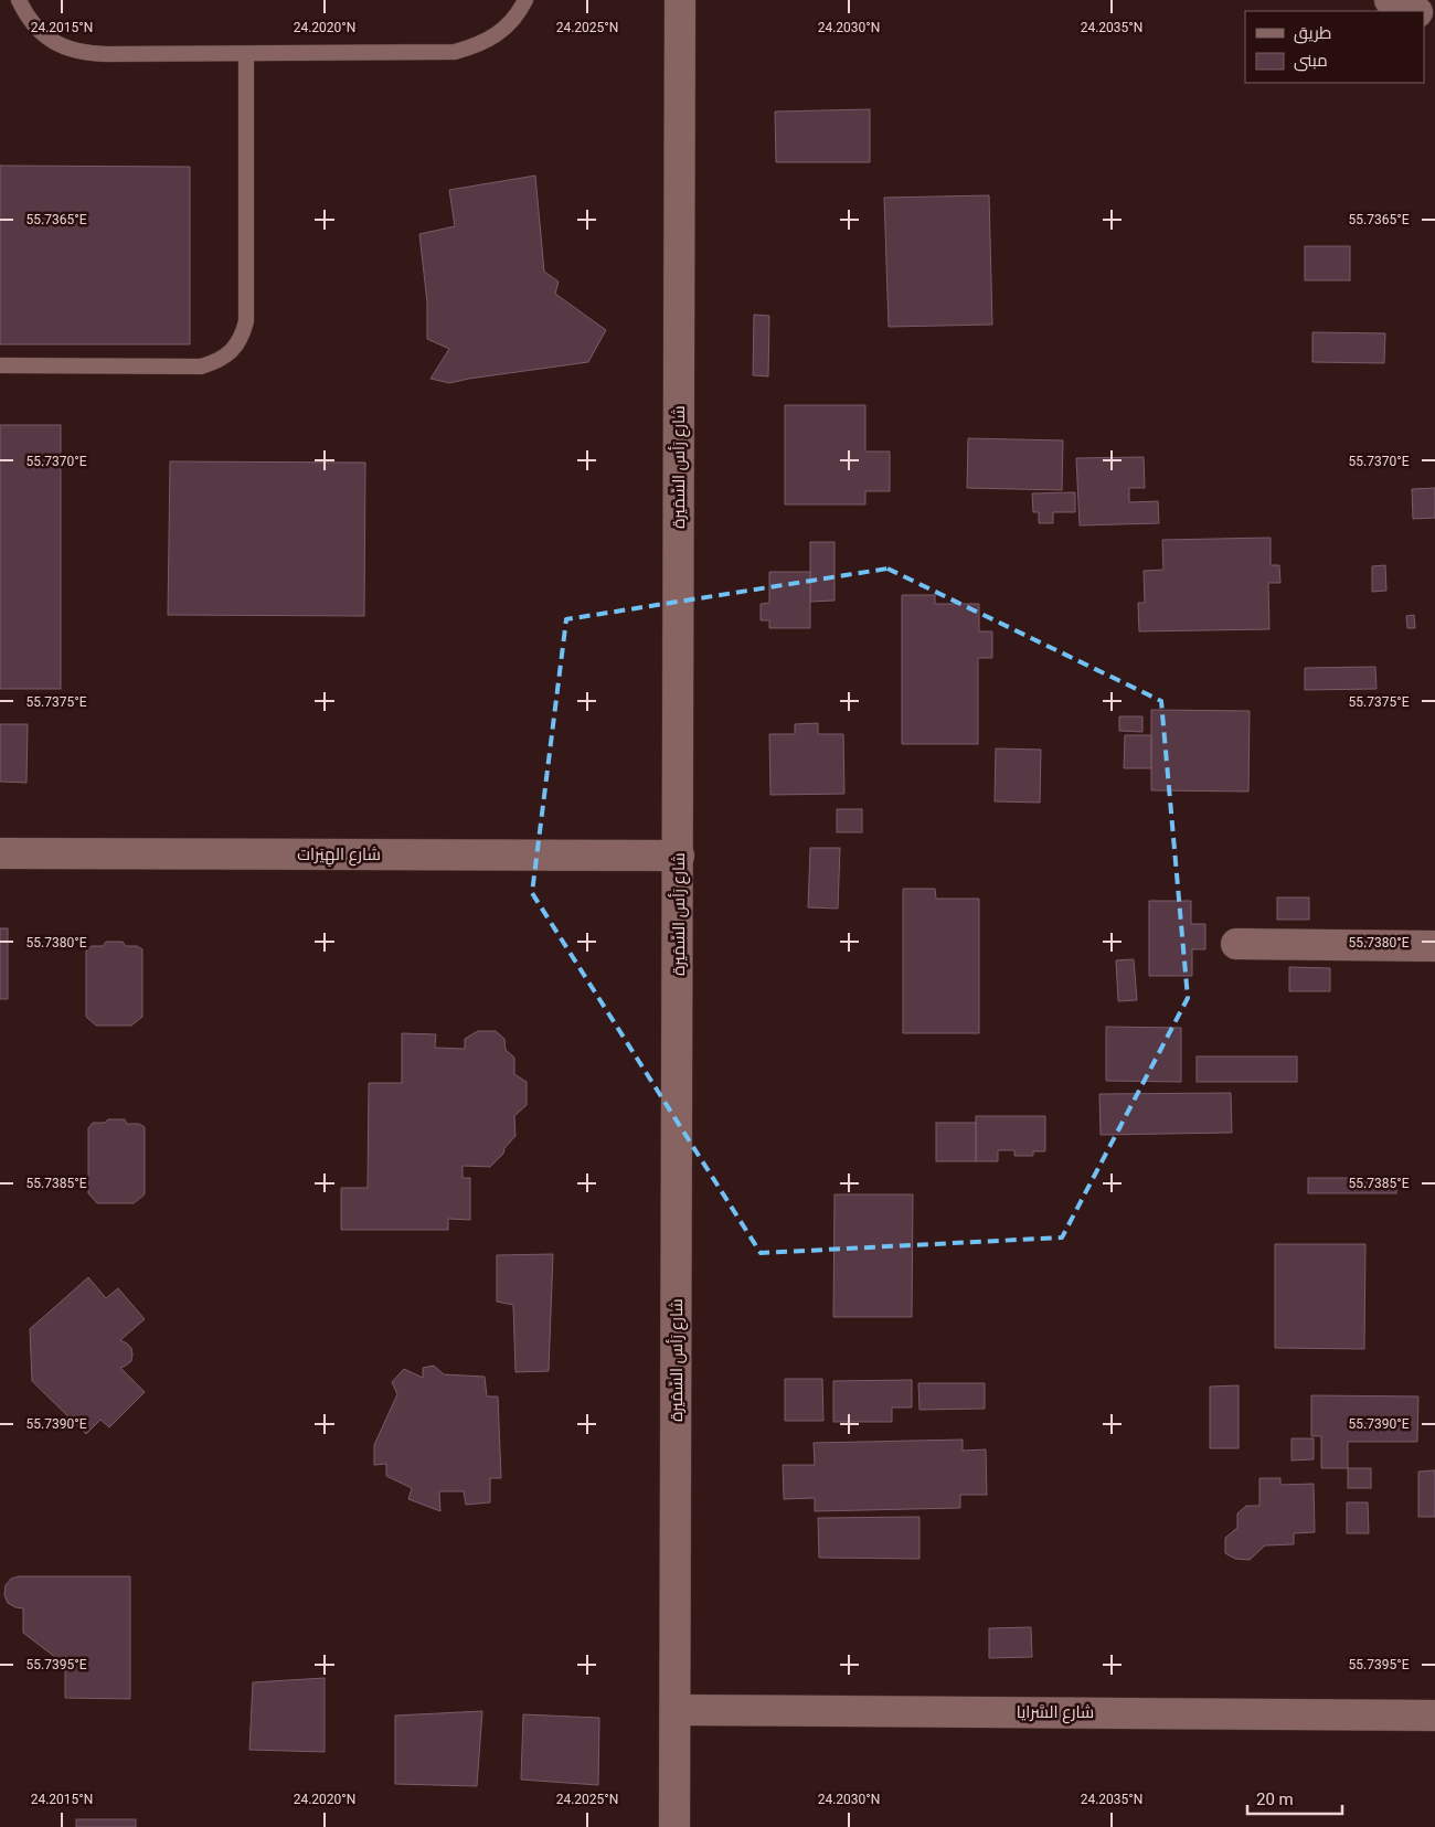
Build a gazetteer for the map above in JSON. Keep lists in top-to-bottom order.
{
  "streets": {
    "street": ["شارع رَأس السِّمَيرة", "شارع الهِيَرات", "شارع السَّرايا"]
  },
  "crossings": [
    ["شارع رَأس السِّمَيرة", "شارع الهِيَرات"],
    ["شارع رَأس السِّمَيرة", "شارع السَّرايا"]
  ],
  "legend": ["طريق", "مبنى"],
  "scale_bar": "20 m",
  "coordinates": [
    "24.2015°N",
    "24.2020°N",
    "24.2025°N",
    "24.2030°N",
    "24.2035°N",
    "55.7365°E",
    "55.7370°E",
    "55.7375°E",
    "55.7380°E",
    "55.7385°E",
    "55.7390°E",
    "55.7395°E"
  ]
}
